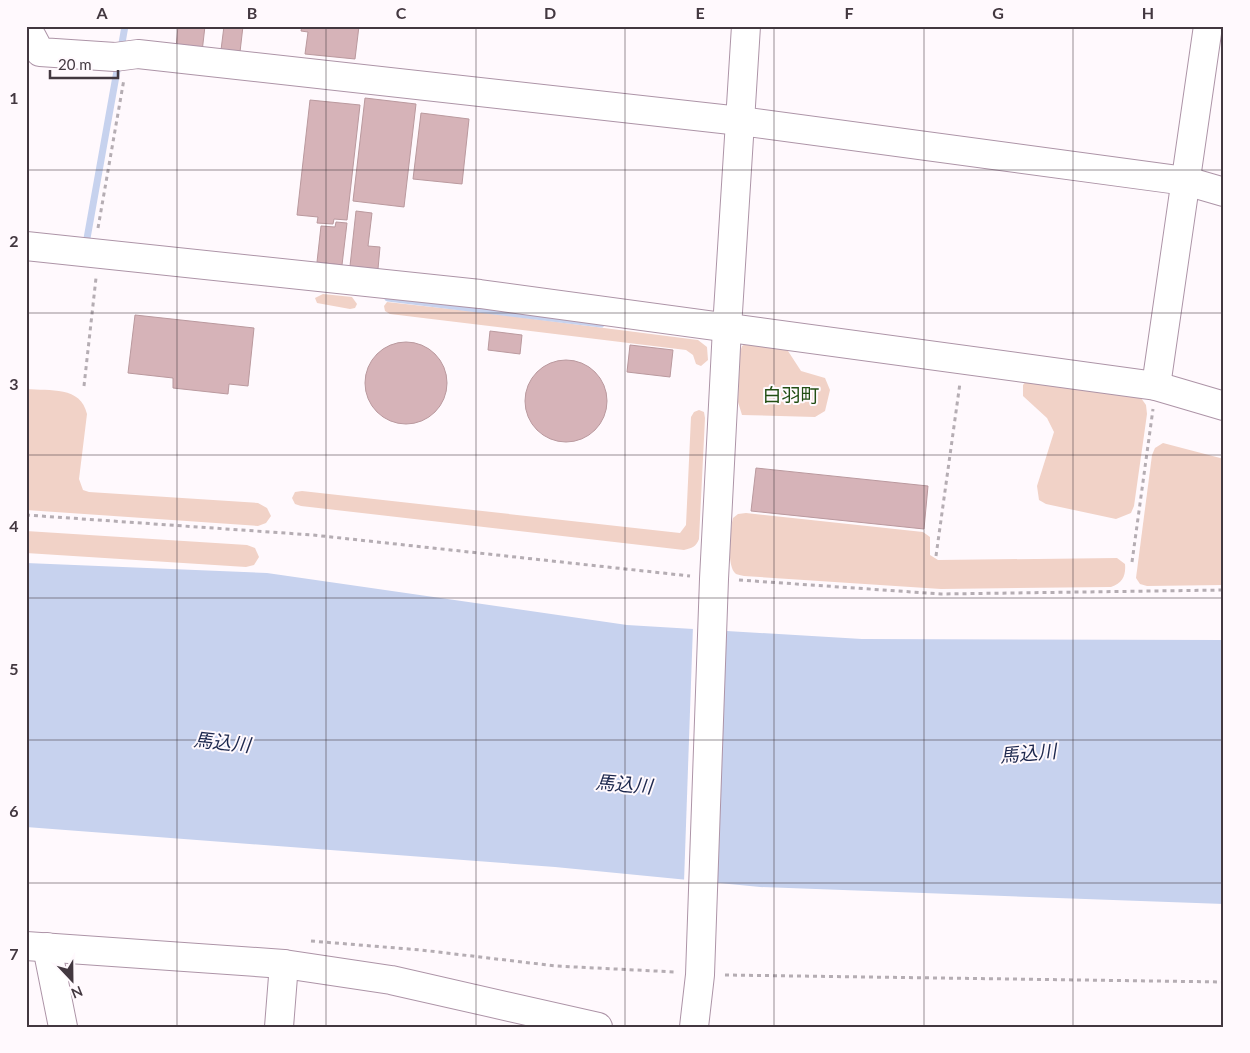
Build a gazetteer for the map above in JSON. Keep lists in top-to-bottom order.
{
  "districts": ["白羽町"],
  "water": ["馬込川"],
  "scale_bar": "20 m",
  "north": "bottom",
  "grid": {
    "columns": [
      "A",
      "B",
      "C",
      "D",
      "E",
      "F",
      "G",
      "H"
    ],
    "rows": [
      "1",
      "2",
      "3",
      "4",
      "5",
      "6",
      "7"
    ]
  }
}
